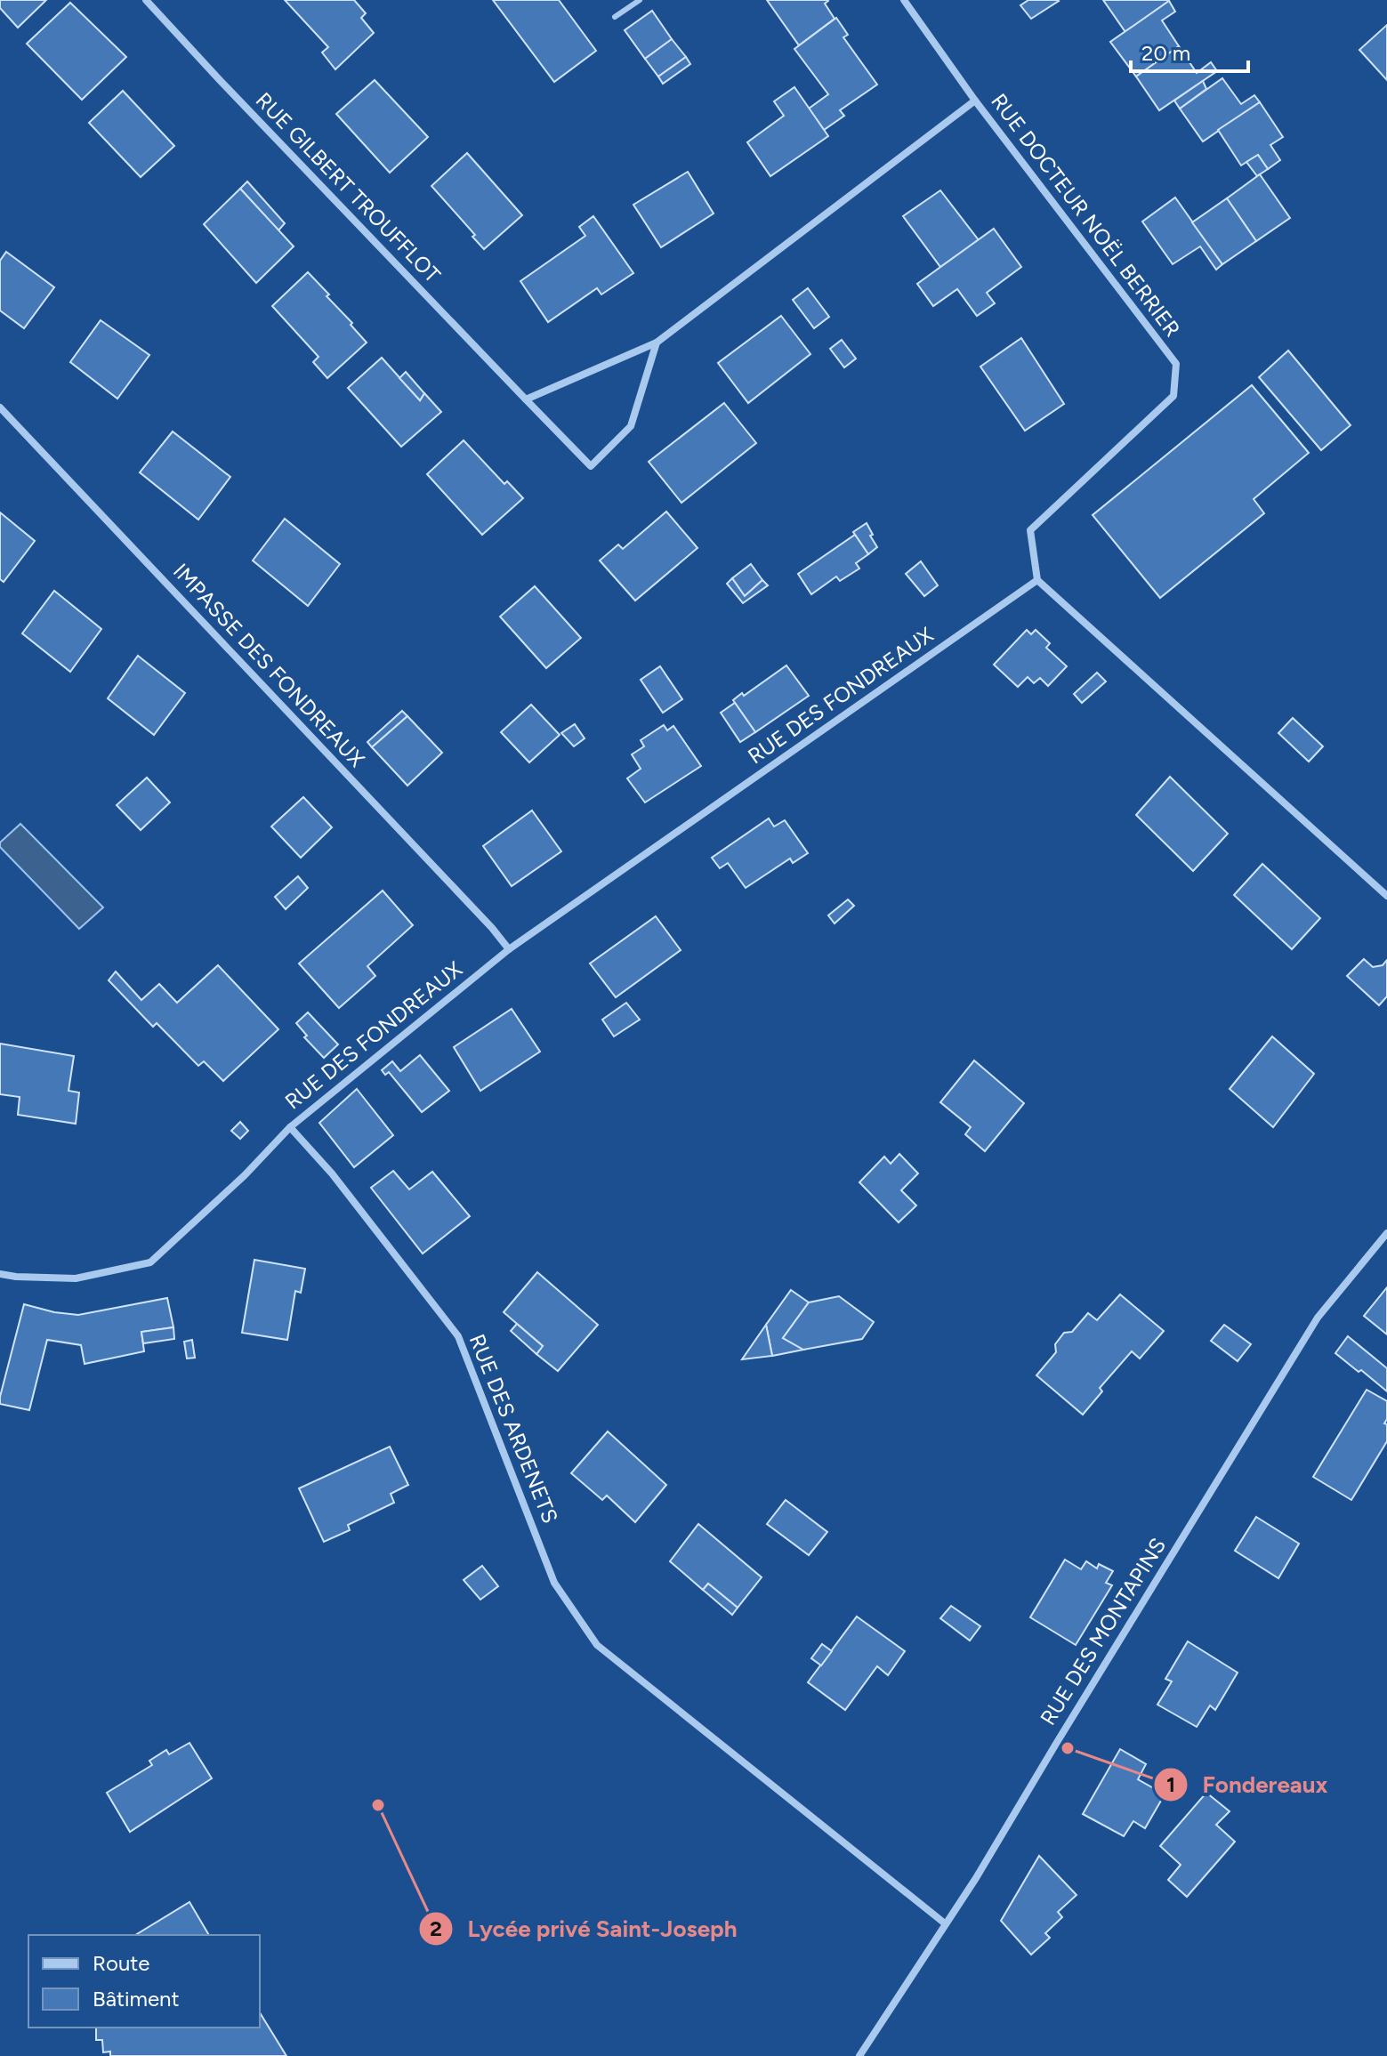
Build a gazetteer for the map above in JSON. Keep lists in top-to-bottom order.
{
  "streets": {
    "street": [
      "RUE GILBERT TROUFFLOT",
      "RUE DOCTEUR NOËL BERRIER",
      "IMPASSE DES FONDREAUX",
      "RUE DES FONDREAUX",
      "RUE DES ARDENETS",
      "RUE DES MONTAPINS"
    ]
  },
  "crossings": [
    ["RUE DOCTEUR NOËL BERRIER", "RUE DES FONDREAUX"],
    ["IMPASSE DES FONDREAUX", "RUE DES FONDREAUX"],
    ["RUE DES FONDREAUX", "RUE DES ARDENETS"],
    ["RUE DES ARDENETS", "RUE DES MONTAPINS"]
  ],
  "places": ["Fondereaux", "Lycée privé Saint-Joseph"],
  "legend": ["Route", "Bâtiment"],
  "scale_bar": "20 m"
}
